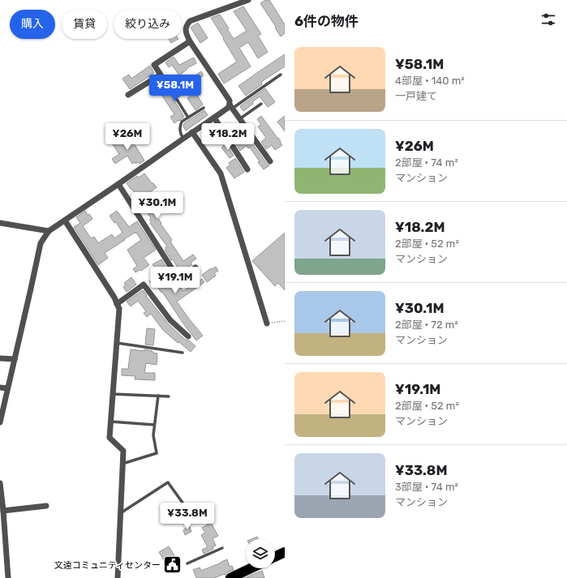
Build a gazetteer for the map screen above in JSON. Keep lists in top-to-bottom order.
{
  "places": {
    "public building": ["文遠コミュニティセンター"]
  },
  "page": {
    "heading": "6件の物件",
    "chip": ["購入", "賃貸", "絞り込み"],
    "list": [
      {
        "name": "¥58.1M",
        "note": "4部屋 · 140 m² · 一戸建て"
      },
      {
        "name": "¥26M",
        "note": "2部屋 · 74 m² · マンション"
      },
      {
        "name": "¥18.2M",
        "note": "2部屋 · 52 m² · マンション"
      },
      {
        "name": "¥30.1M",
        "note": "2部屋 · 72 m² · マンション"
      },
      {
        "name": "¥19.1M",
        "note": "2部屋 · 52 m² · マンション"
      },
      {
        "name": "¥33.8M",
        "note": "3部屋 · 74 m² · マンション"
      }
    ],
    "price": [
      "¥58.1M",
      "¥26M",
      "¥18.2M",
      "¥30.1M",
      "¥19.1M",
      "¥33.8M"
    ]
  }
}
